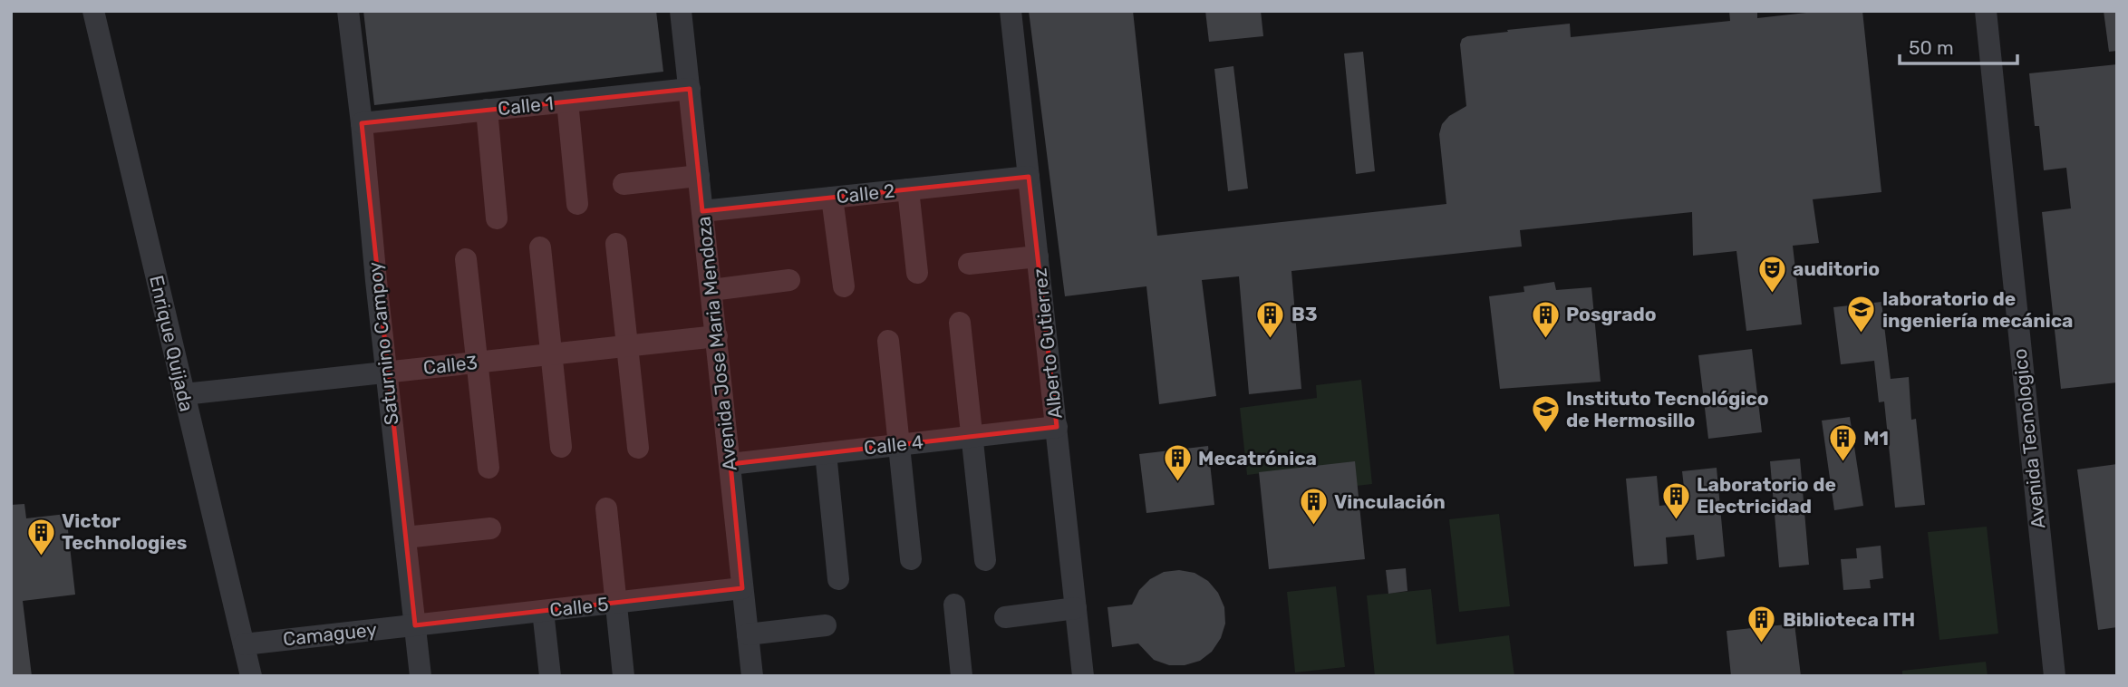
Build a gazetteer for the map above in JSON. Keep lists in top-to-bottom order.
{
  "streets": {
    "street": [
      "Calle 1",
      "Calle 2",
      "Enrique Quijada",
      "Saturnino Campoy",
      "Avenida Jose Maria Mendoza",
      "Alberto Gutierrez",
      "Calle3",
      "Avenida Tecnologico",
      "Calle 4",
      "Calle 5",
      "Camaguey"
    ]
  },
  "crossings": [
    ["Calle 1", "Saturnino Campoy"],
    ["Calle 1", "Avenida Jose Maria Mendoza"],
    ["Calle 2", "Avenida Jose Maria Mendoza"],
    ["Calle 2", "Alberto Gutierrez"],
    ["Enrique Quijada", "Calle3"],
    ["Enrique Quijada", "Camaguey"],
    ["Saturnino Campoy", "Calle3"],
    ["Saturnino Campoy", "Calle 5"],
    ["Saturnino Campoy", "Camaguey"],
    ["Avenida Jose Maria Mendoza", "Calle3"],
    ["Avenida Jose Maria Mendoza", "Calle 4"],
    ["Avenida Jose Maria Mendoza", "Calle 5"],
    ["Alberto Gutierrez", "Calle 4"],
    ["Calle 5", "Camaguey"]
  ],
  "places": {
    "theatre": ["auditorio"],
    "school or university": ["laboratorio de ingeniería mecánica", "Instituto Tecnológico de Hermosillo"],
    "building": [
      "B3",
      "Posgrado",
      "M1",
      "Mecatrónica",
      "Laboratorio de Electricidad",
      "Vinculación",
      "Victor Technologies",
      "Biblioteca ITH"
    ]
  },
  "scale_bar": "50 m"
}
